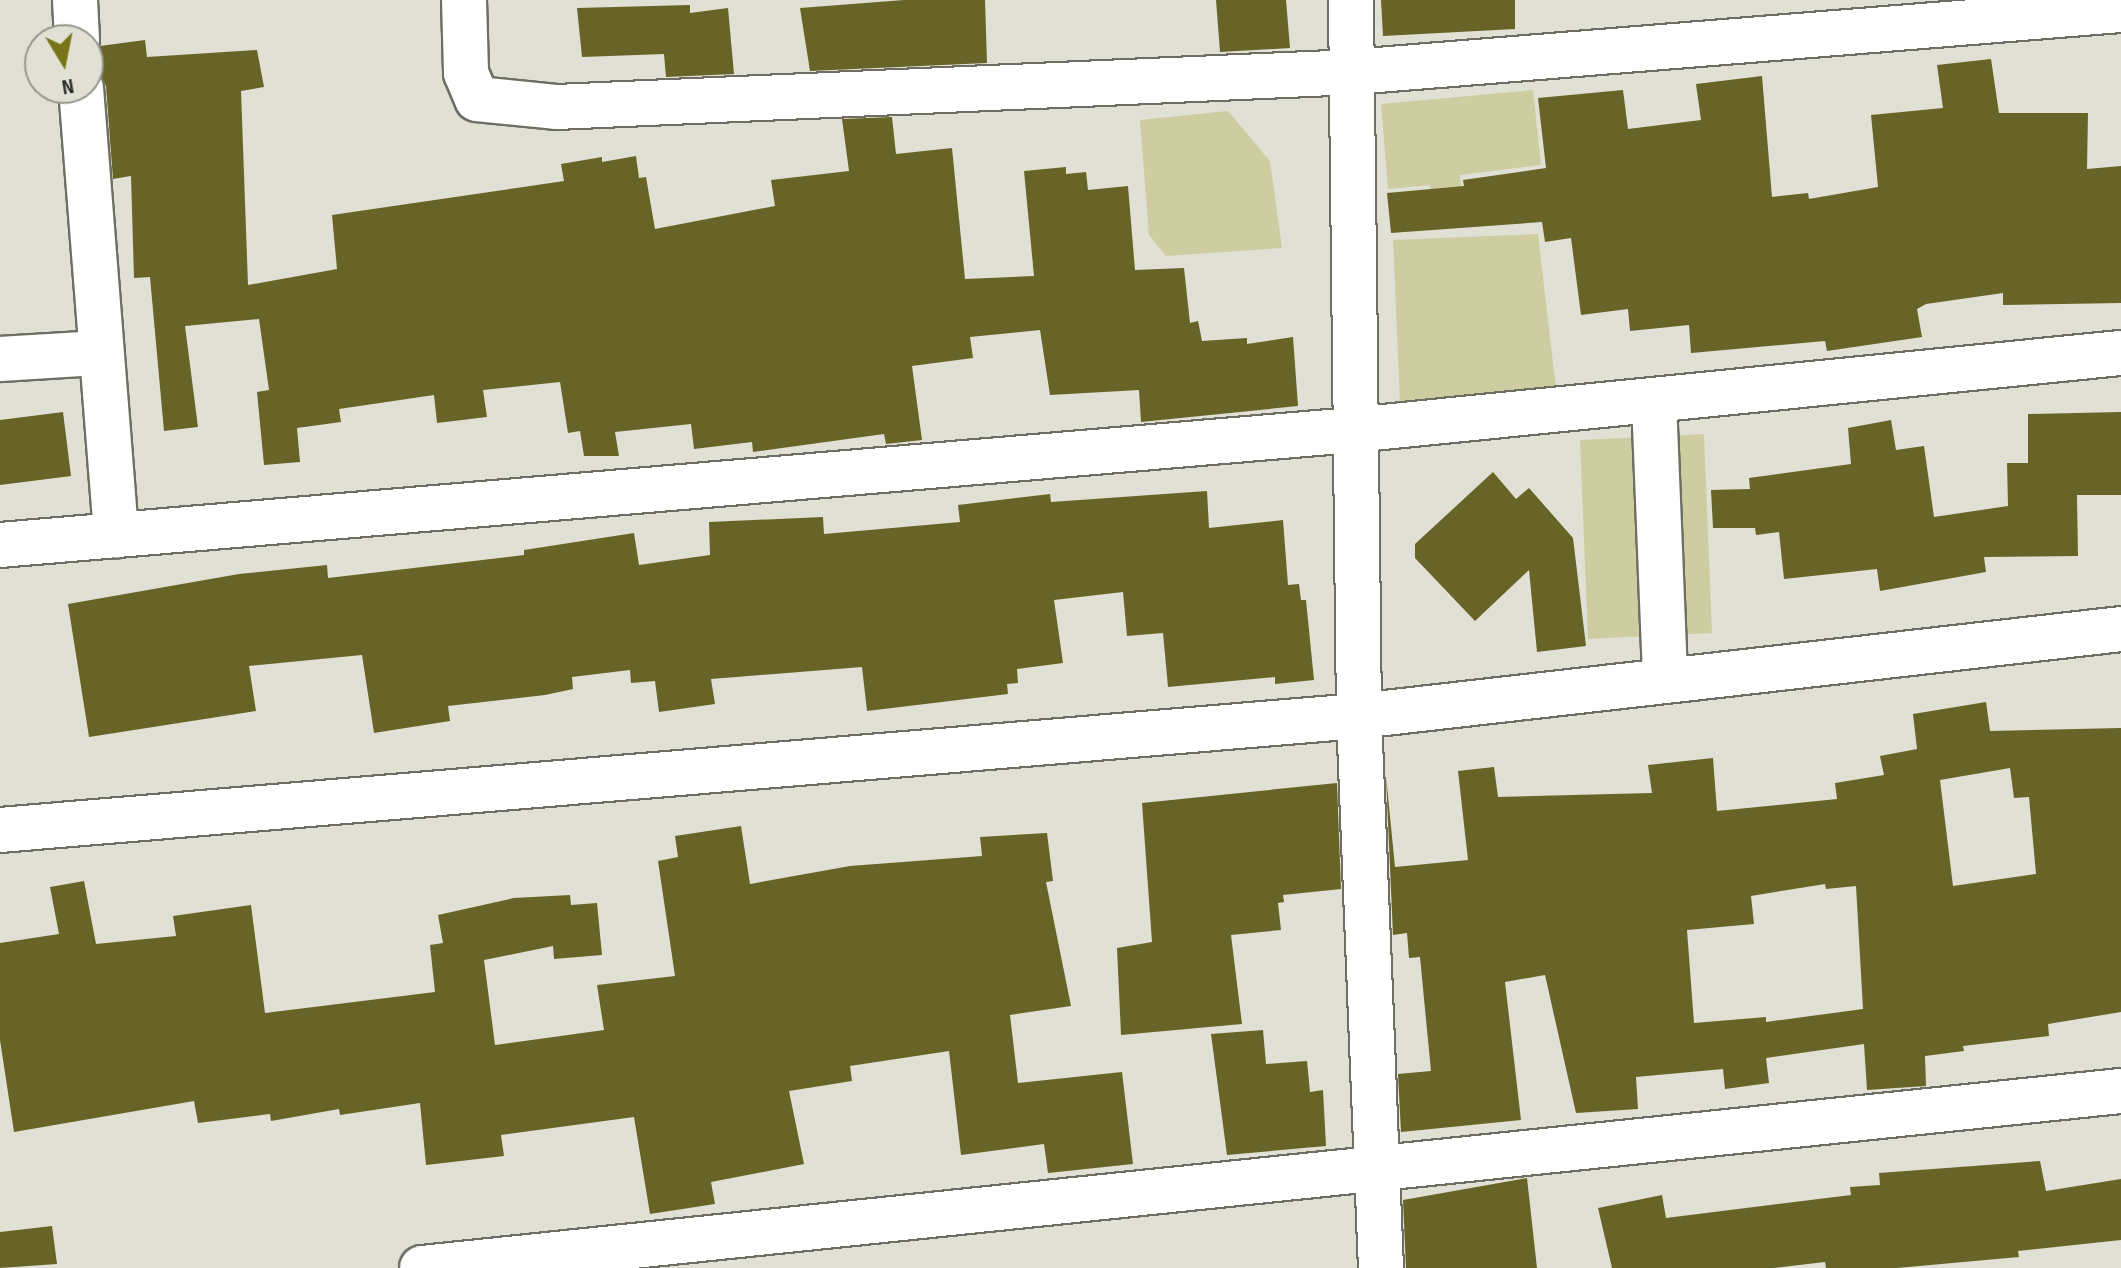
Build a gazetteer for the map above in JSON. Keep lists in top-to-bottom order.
{
  "north": "bottom"
}
